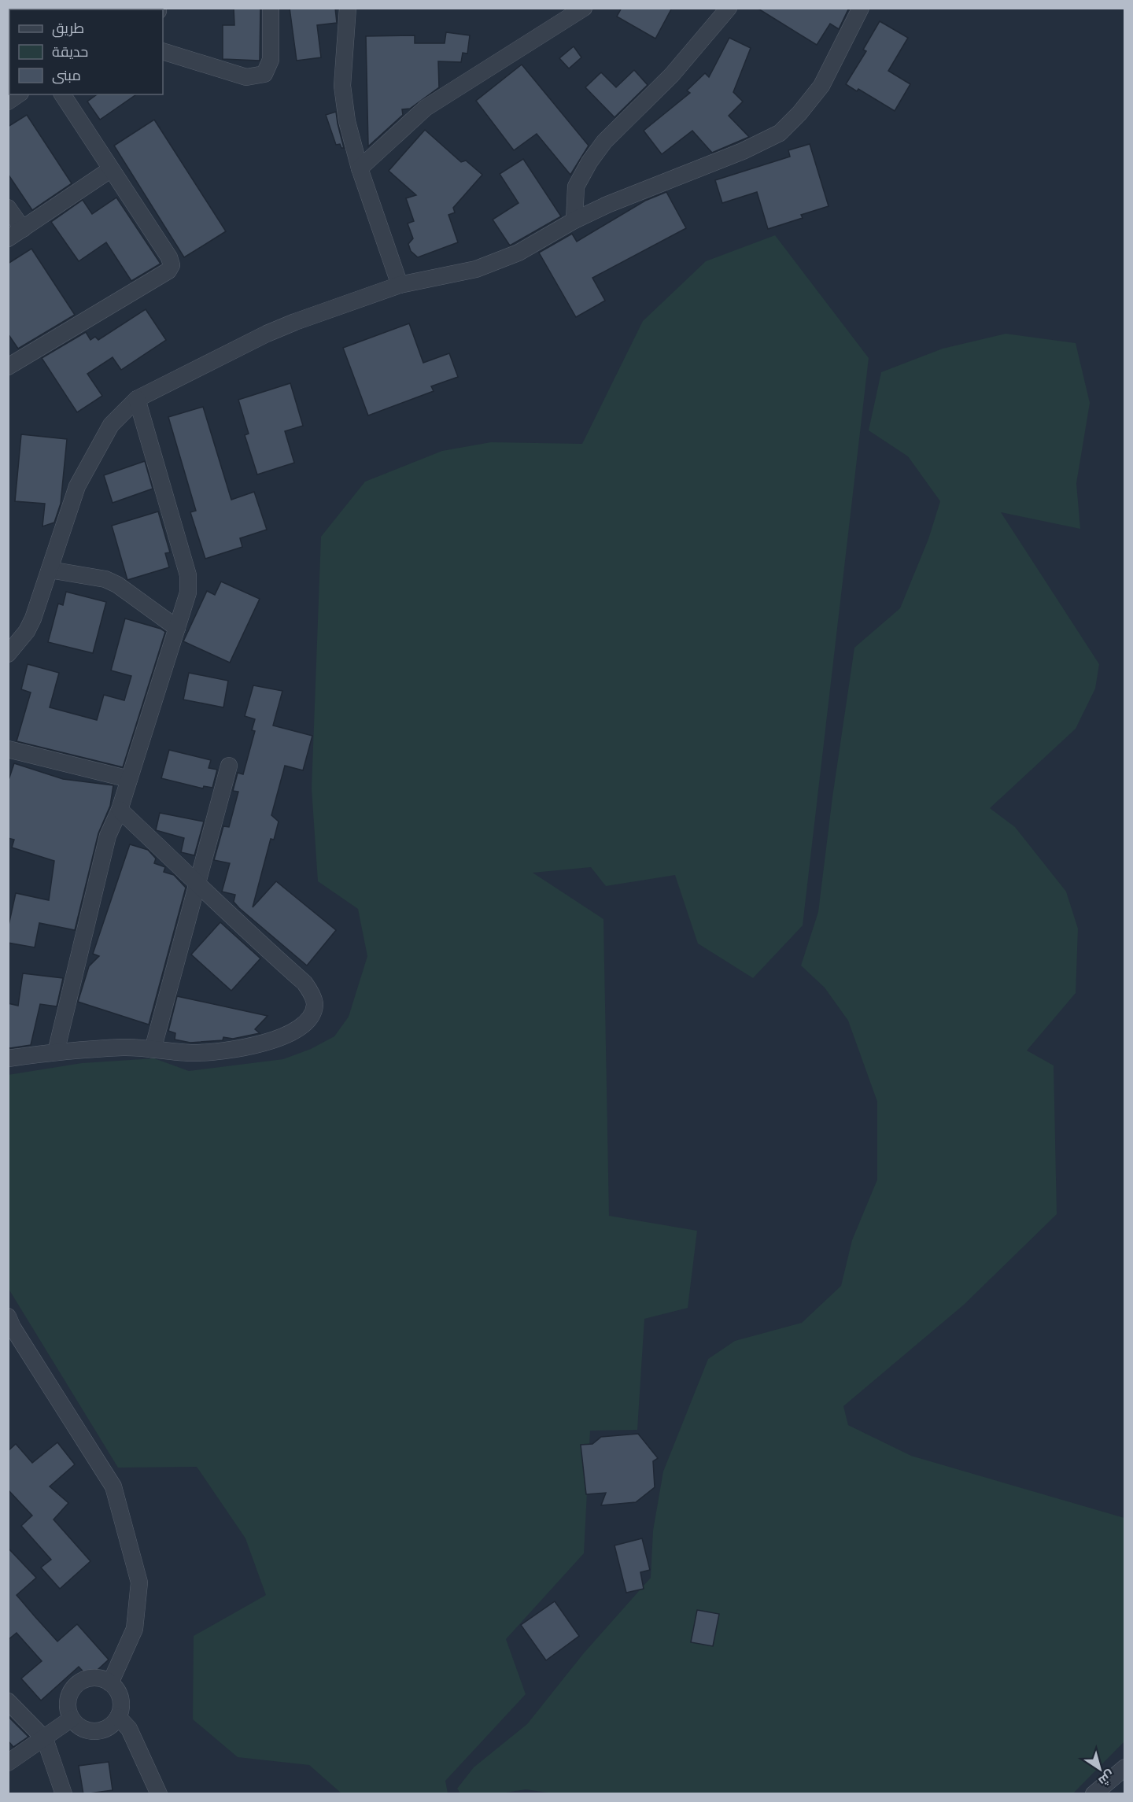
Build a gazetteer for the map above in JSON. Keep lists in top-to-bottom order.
{
  "legend": ["طريق", "حديقة", "مبنى"],
  "north": "bottom right"
}
